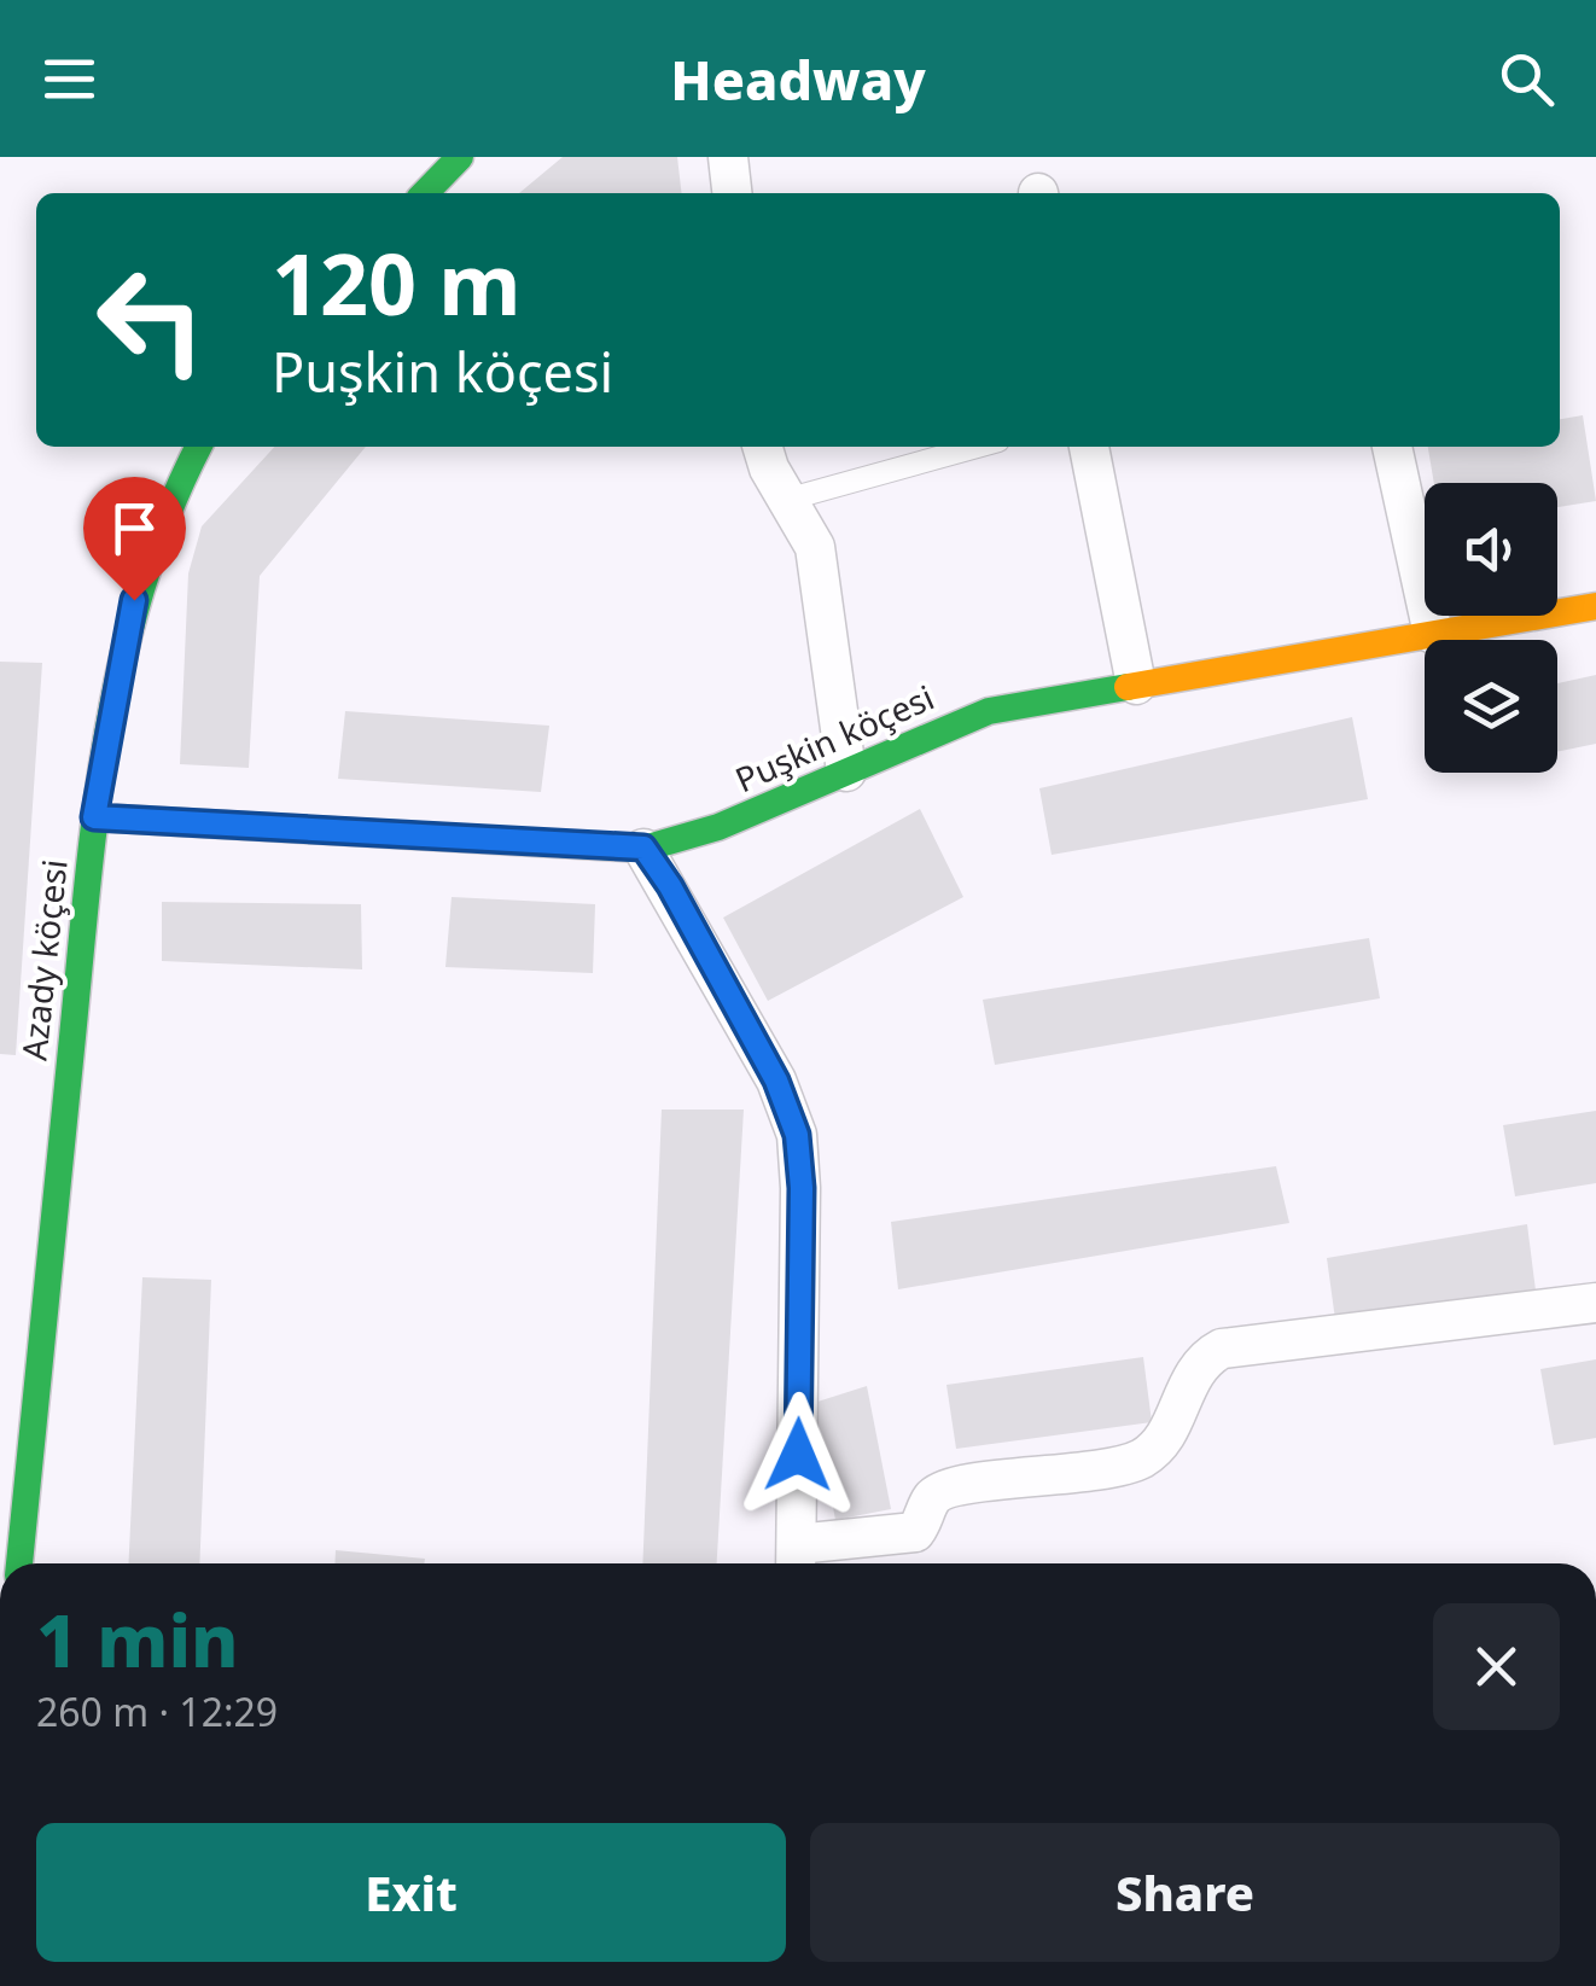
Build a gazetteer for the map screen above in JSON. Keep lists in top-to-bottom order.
{
  "streets": {
    "street": ["Puşkin köçesi", "Azady köçesi"]
  },
  "crossings": [
    ["Puşkin köçesi", "Azady köçesi"]
  ],
  "page": {
    "header": "Headway",
    "turn": ["120 m", "Puşkin köçesi"],
    "heading": ["1 min", "260 m · 12:29"],
    "buttons": ["Exit", "Share"]
  }
}
